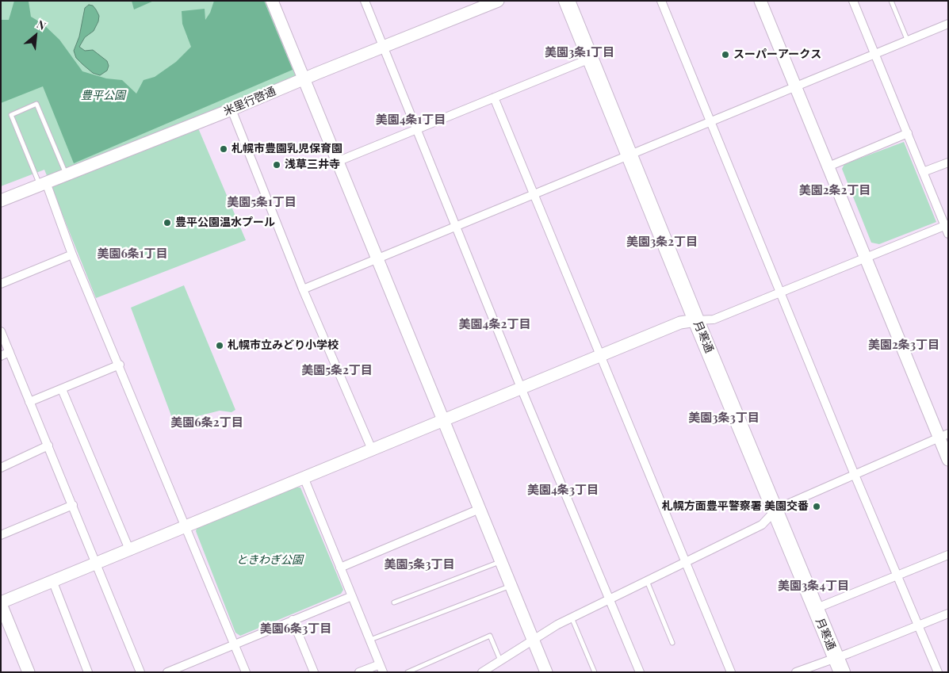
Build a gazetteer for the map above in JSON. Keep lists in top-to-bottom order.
{
  "streets": {
    "highway": ["月寒通"],
    "street": ["米里行啓通"]
  },
  "districts": [
    "美園3条1丁目",
    "美園4条1丁目",
    "美園2条2丁目",
    "美園5条1丁目",
    "美園3条2丁目",
    "美園6条1丁目",
    "美園4条2丁目",
    "美園2条3丁目",
    "美園5条2丁目",
    "美園3条3丁目",
    "美園6条2丁目",
    "美園4条3丁目",
    "美園5条3丁目",
    "美園3条4丁目",
    "美園6条3丁目"
  ],
  "parks": ["豊平公園", "ときわぎ公園"],
  "places": [
    "スーパーアークス",
    "札幌市豊園乳児保育園",
    "浅草三井寺",
    "豊平公園温水プール",
    "札幌市立みどり小学校",
    "札幌方面豊平警察署 美園交番"
  ],
  "north": "top right"
}
